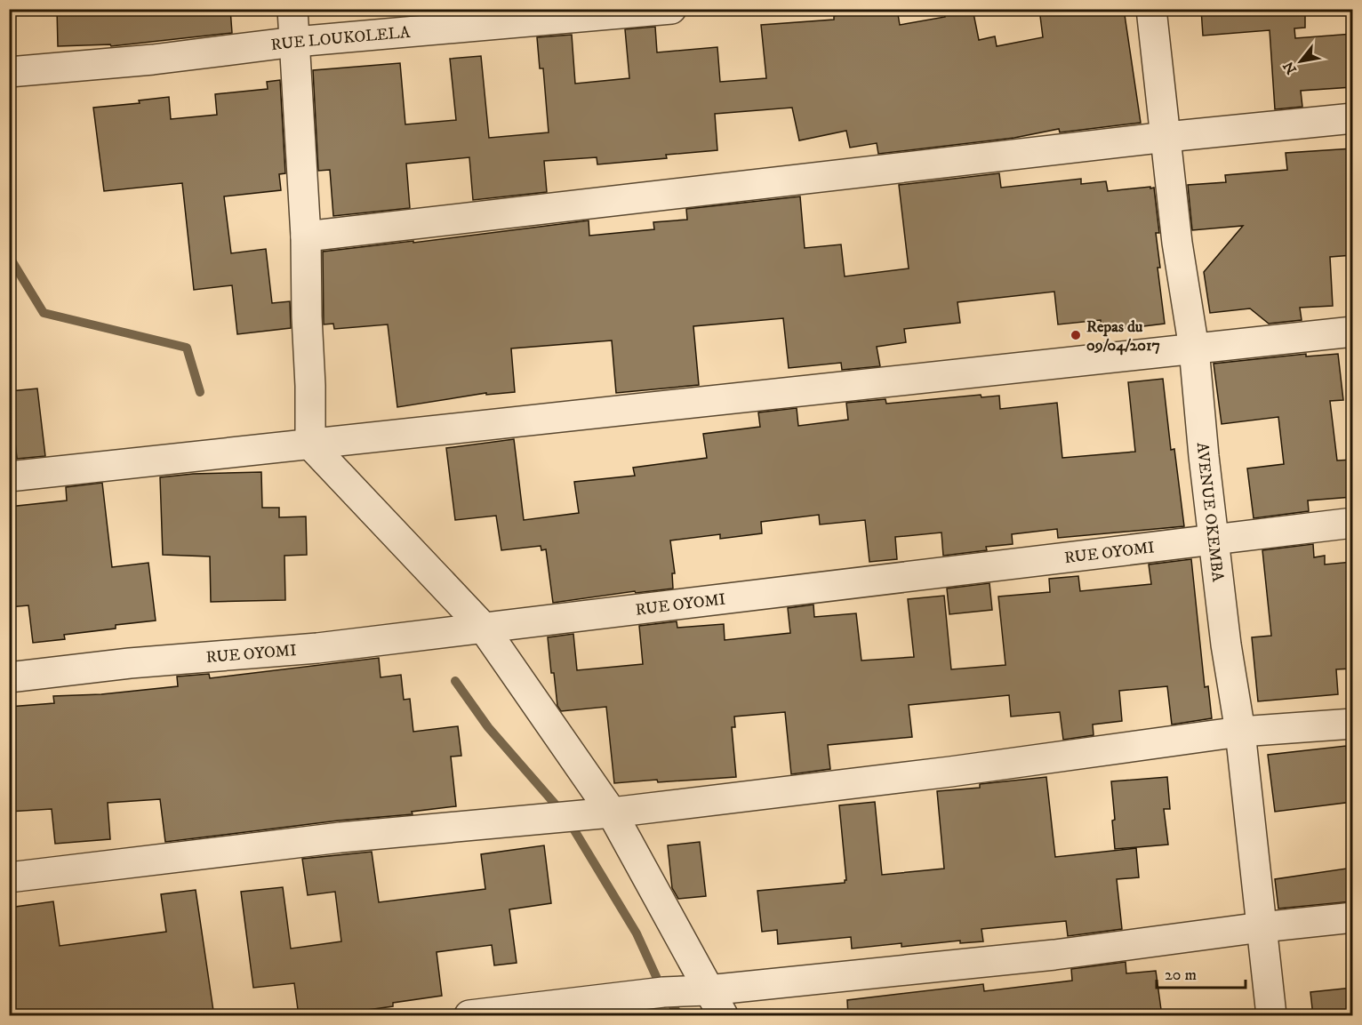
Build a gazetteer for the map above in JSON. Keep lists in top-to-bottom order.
{
  "streets": {
    "street": ["RUE LOUKOLELA", "AVENUE OKEMBA", "RUE OYOMI"]
  },
  "crossings": [
    ["AVENUE OKEMBA", "RUE OYOMI"]
  ],
  "places": ["Repas du 09/04/2017"],
  "scale_bar": "20 m",
  "north": "bottom left"
}
